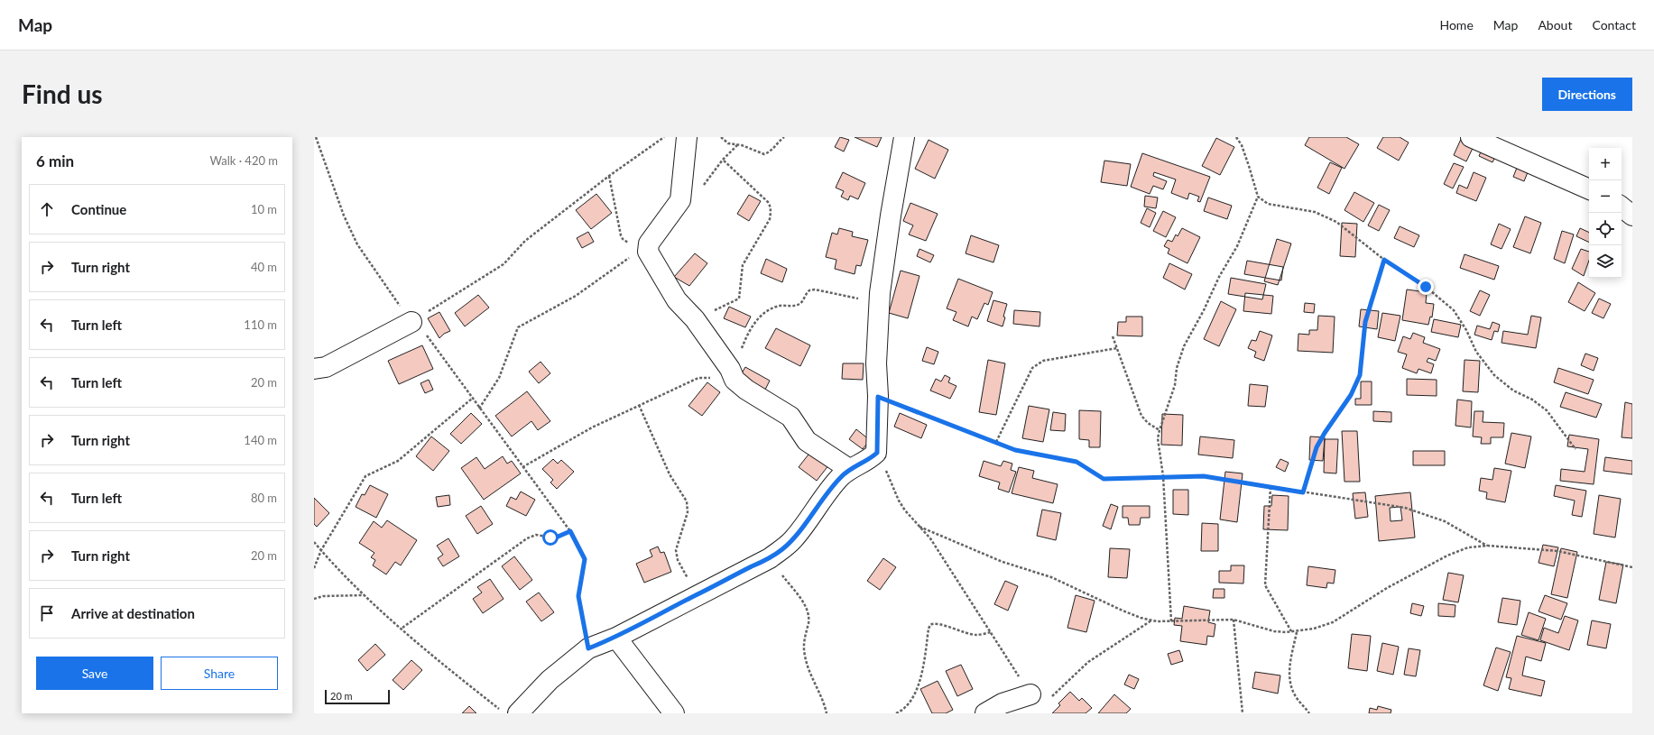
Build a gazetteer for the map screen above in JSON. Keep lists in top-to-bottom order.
{
  "scale_bar": "20 m",
  "page": {
    "header": "Map",
    "nav": [
      "Home",
      "Map",
      "About",
      "Contact"
    ],
    "buttons": [
      "Directions",
      ["Save", "Share"]
    ],
    "title": "Find us",
    "heading": ["6 min", "Walk · 420 m"],
    "map_buttons": ["+", "−"],
    "list": [
      ["Continue", "10 m"],
      ["Turn right", "40 m"],
      ["Turn left", "110 m"],
      ["Turn left", "20 m"],
      ["Turn right", "140 m"],
      ["Turn left", "80 m"],
      ["Turn right", "20 m"],
      "Arrive at destination"
    ],
    "scale": "20 m"
  }
}
